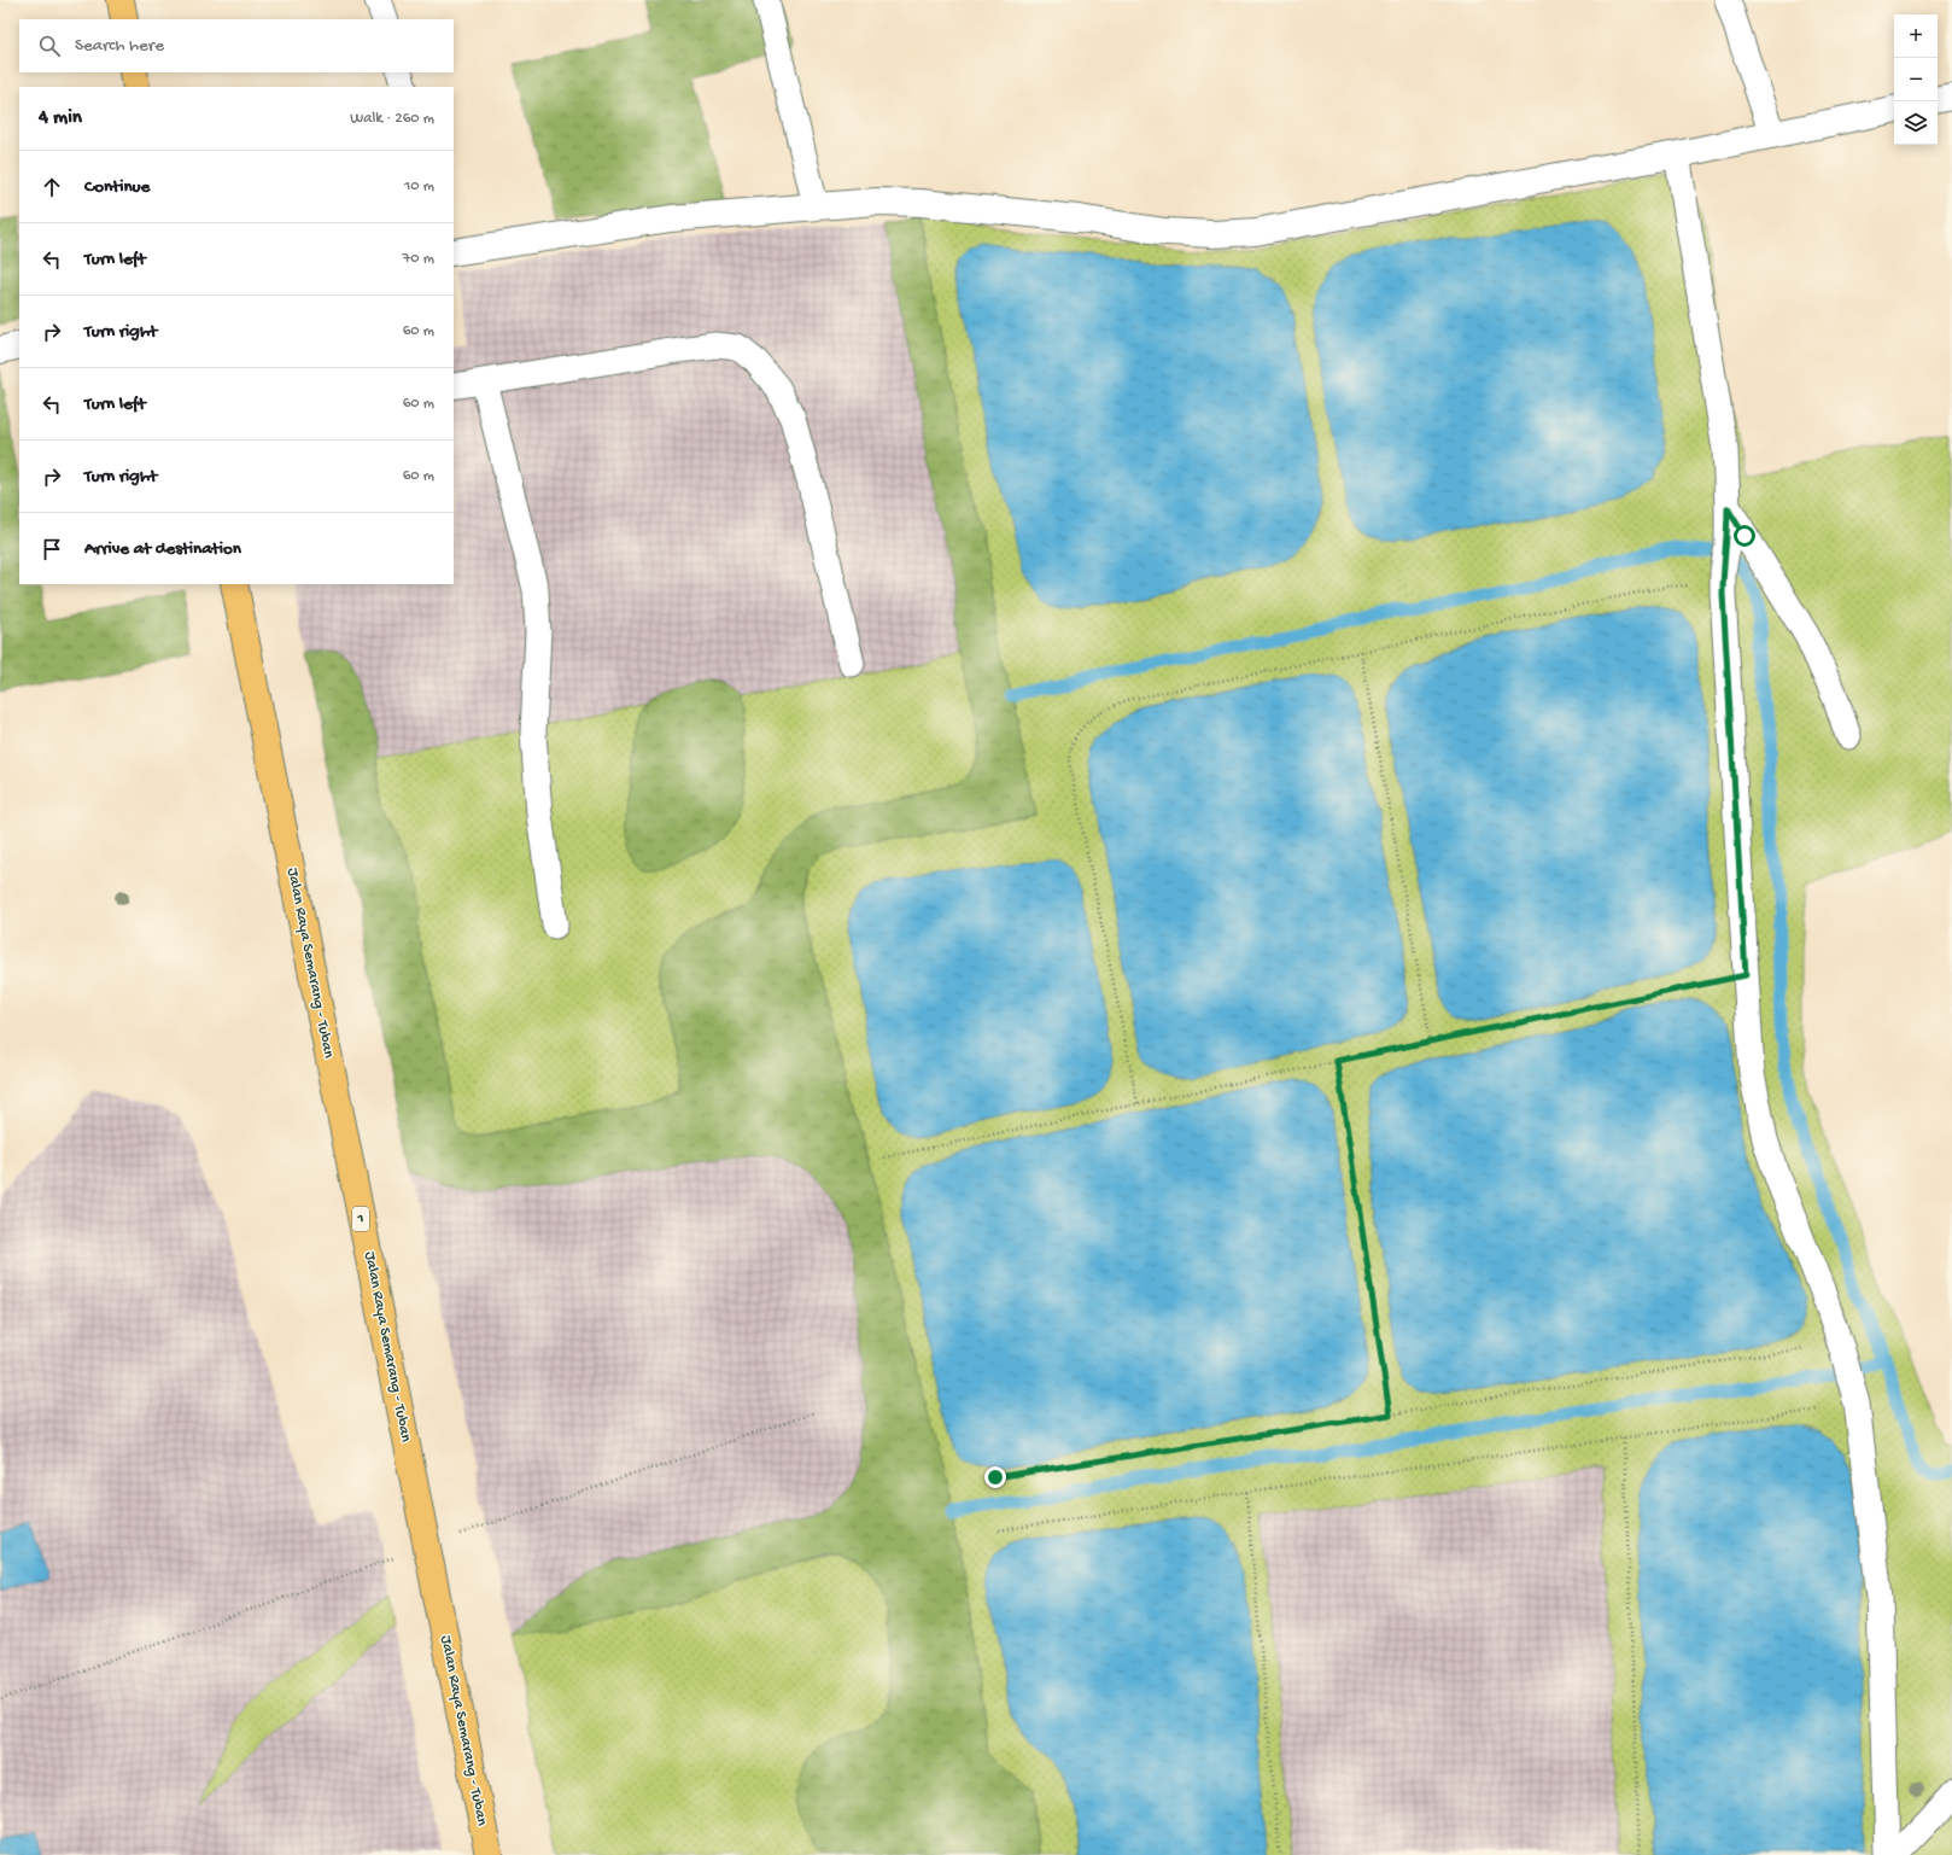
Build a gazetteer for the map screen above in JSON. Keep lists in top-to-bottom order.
{
  "streets": {
    "highway": ["Jalan Raya Semarang - Tuban", "1"]
  },
  "page": {
    "map_buttons": ["+", "−"],
    "search": "Search here",
    "heading": ["4 min", "Walk · 260 m"],
    "list": [
      ["Continue", "10 m"],
      ["Turn left", "70 m"],
      ["Turn right", "60 m"],
      ["Turn left", "60 m"],
      ["Turn right", "60 m"],
      "Arrive at destination"
    ]
  }
}
